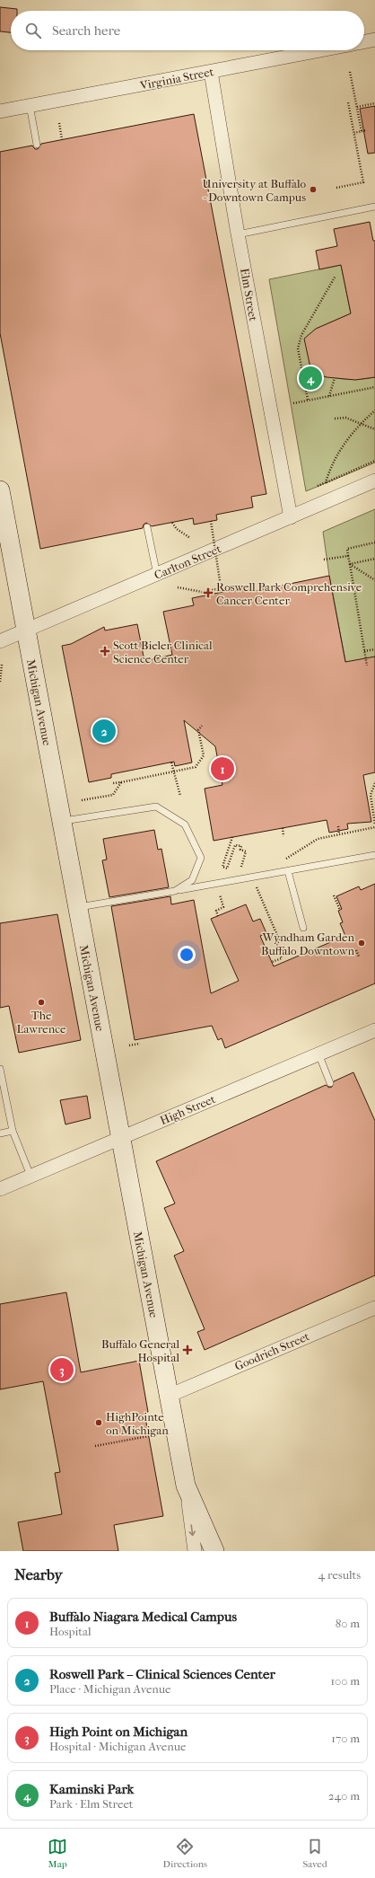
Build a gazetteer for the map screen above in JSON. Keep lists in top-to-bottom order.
{
  "streets": {
    "street": [
      "Virginia Street",
      "Elm Street",
      "Carlton Street",
      "Michigan Avenue",
      "High Street",
      "Goodrich Street"
    ]
  },
  "crossings": [
    ["Virginia Street", "Elm Street"],
    ["Elm Street", "Carlton Street"],
    ["Carlton Street", "Michigan Avenue"],
    ["Michigan Avenue", "High Street"],
    ["Michigan Avenue", "Goodrich Street"]
  ],
  "places": {
    "other": [
      "University at Buffalo - Downtown Campus",
      "Wyndham Garden Buffalo Downtown",
      "The Lawrence",
      "HighPointe on Michigan"
    ],
    "health": ["Roswell Park Comprehensive Cancer Center", "Scott Bieler Clinical Science Center", "Buffalo General Hospital"]
  },
  "page": {
    "search": "Search here",
    "pins": [
      "4",
      "2",
      "1",
      "3"
    ],
    "heading": ["Nearby", "4 results"],
    "list": [
      {
        "mark": "1",
        "name": "Buffalo Niagara Medical Campus",
        "note": "Hospital",
        "value": "80 m"
      },
      {
        "mark": "2",
        "name": "Roswell Park – Clinical Sciences Center",
        "note": "Place · Michigan Avenue",
        "value": "100 m"
      },
      {
        "mark": "3",
        "name": "High Point on Michigan",
        "note": "Hospital · Michigan Avenue",
        "value": "170 m"
      },
      {
        "mark": "4",
        "name": "Kaminski Park",
        "note": "Park · Elm Street",
        "value": "240 m"
      }
    ],
    "nav": ["Map", "Directions", "Saved"]
  }
}
